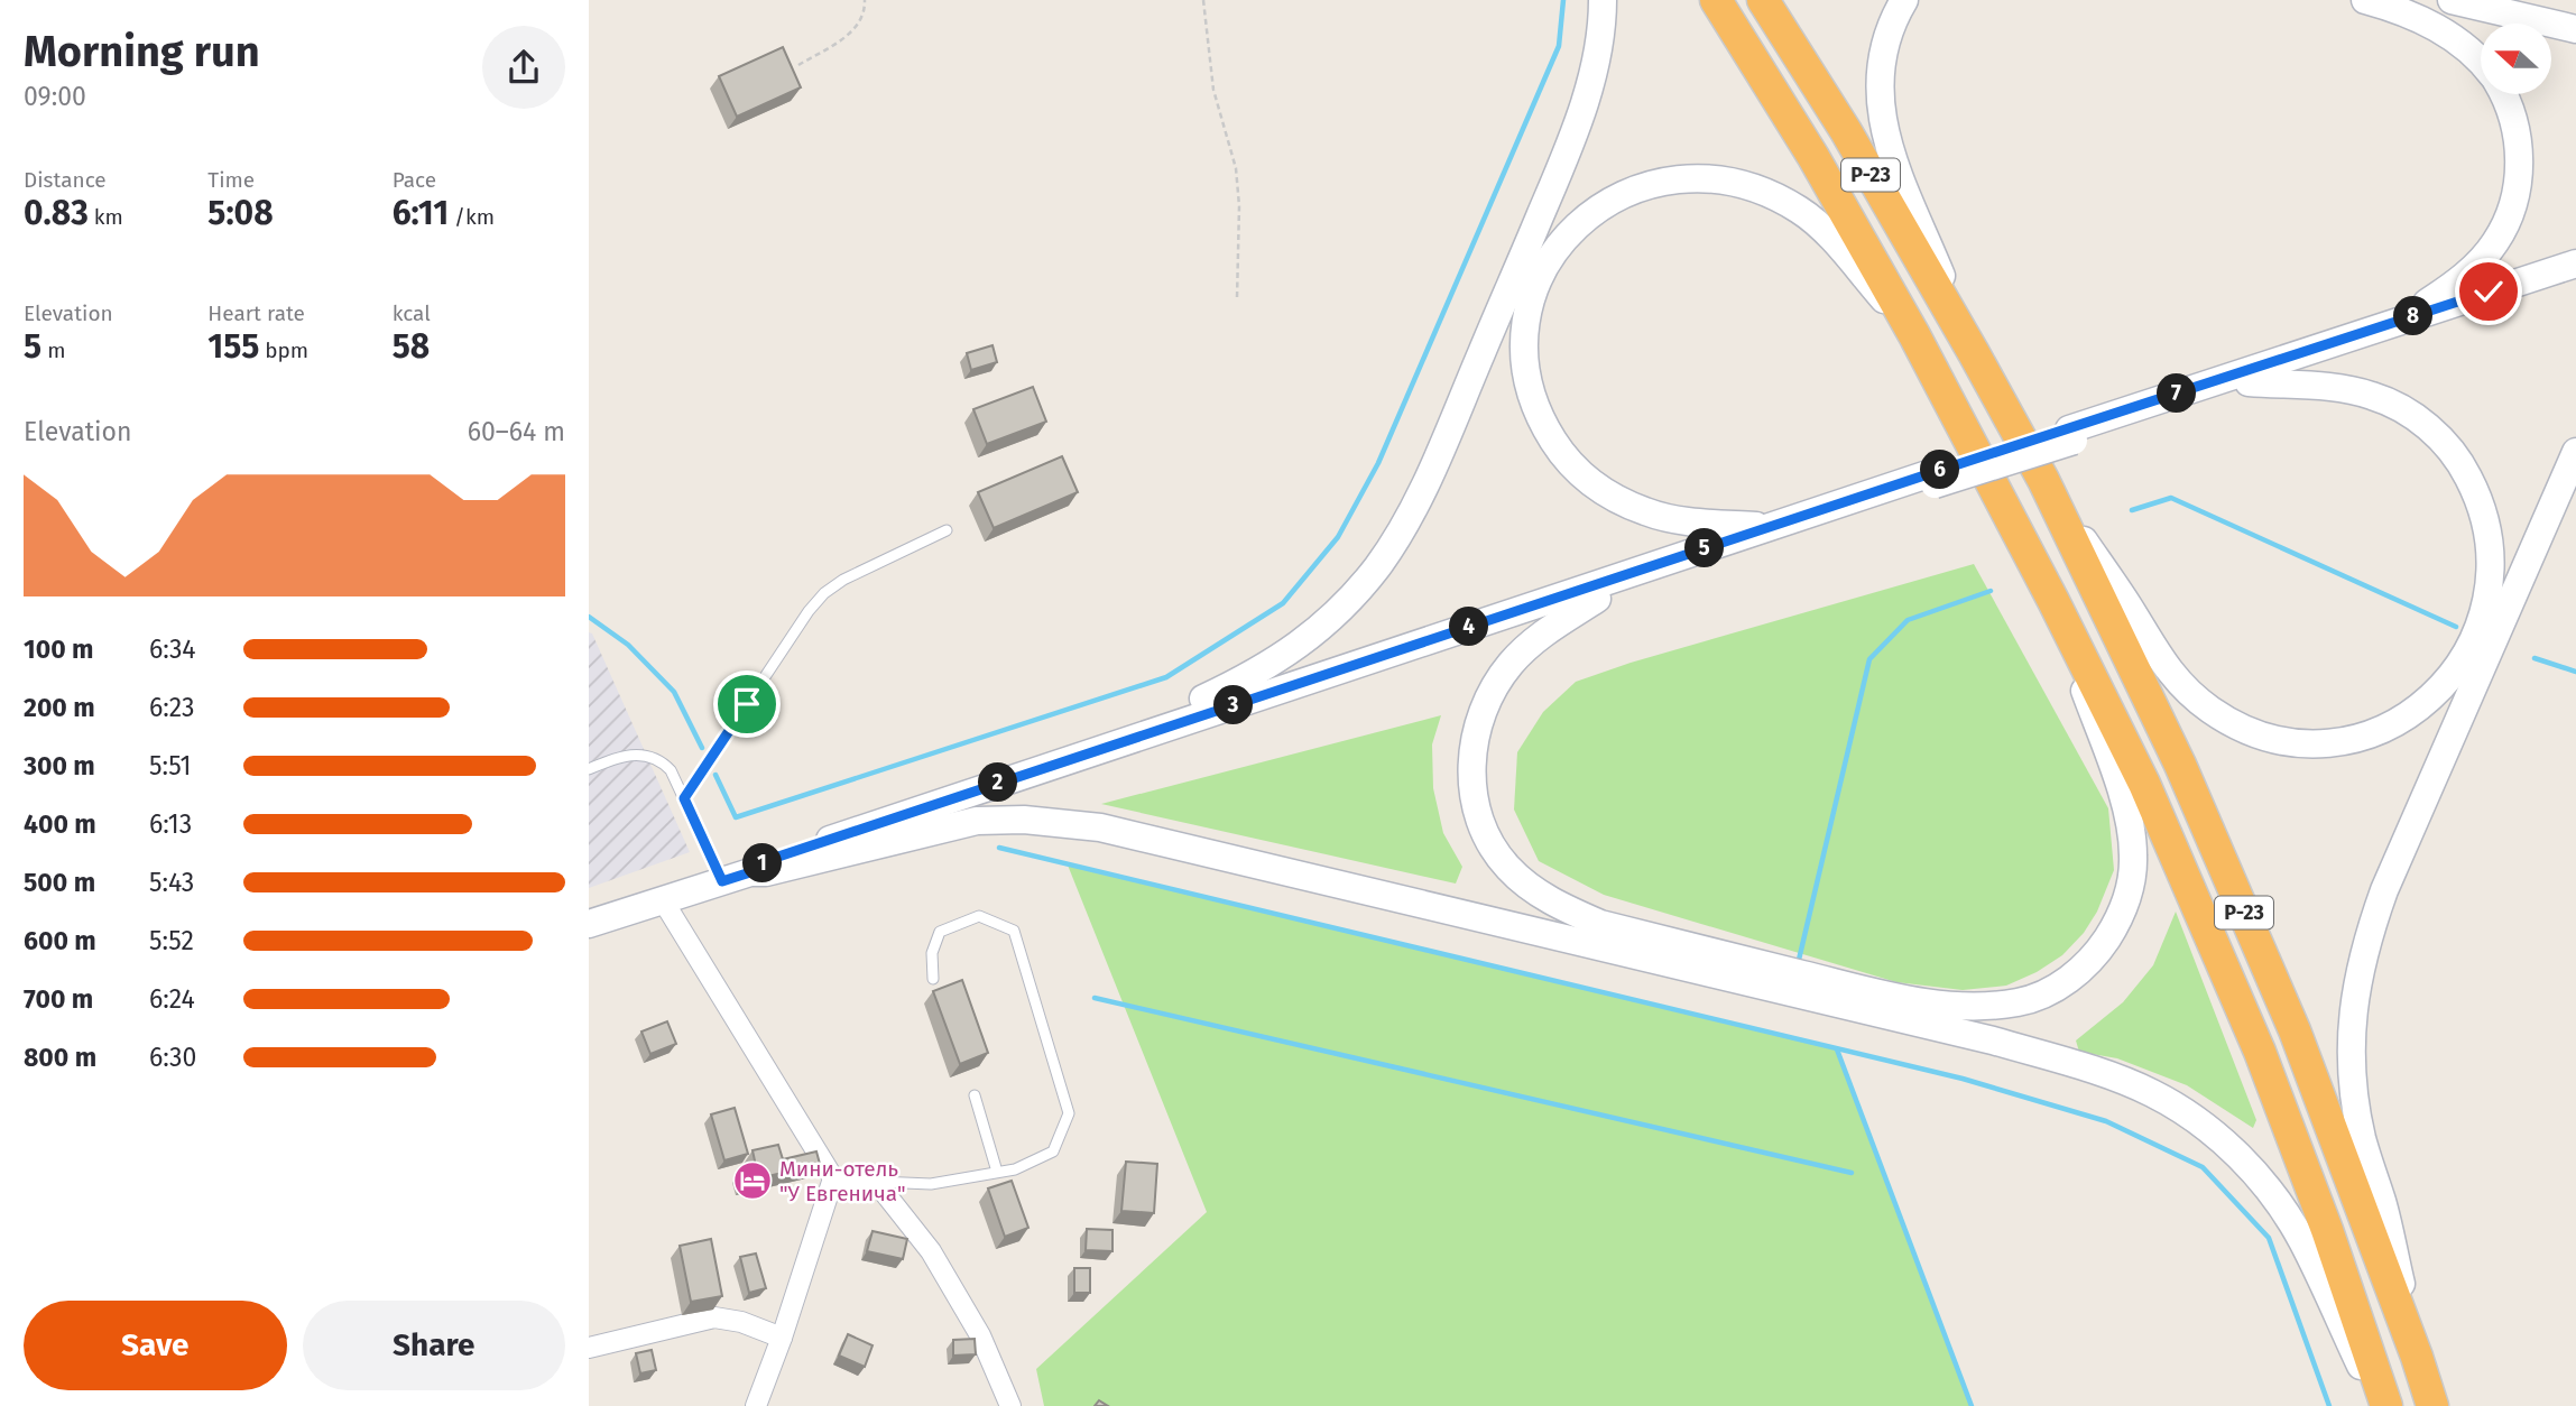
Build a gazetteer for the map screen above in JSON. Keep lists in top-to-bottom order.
{
  "streets": {
    "highway": ["Р-23"]
  },
  "places": {
    "hotel": ["Мини-отель \"У Евгенича\""]
  },
  "north": "left",
  "page": {
    "heading": ["Morning run", "09:00"],
    "stats": [
      ["Distance", "0.83 km"],
      ["Time", "5:08"],
      ["Pace", "6:11 /km"],
      ["Elevation", "5 m"],
      ["Heart rate", "155 bpm"],
      ["kcal", "58"]
    ],
    "pins": [
      "8",
      "7",
      "6",
      "5",
      "4",
      "3",
      "2",
      "1"
    ],
    "chart": ["Elevation", "60–64 m"],
    "list": [
      {
        "name": "100 m",
        "note": "6:34"
      },
      {
        "name": "200 m",
        "note": "6:23"
      },
      {
        "name": "300 m",
        "note": "5:51"
      },
      {
        "name": "400 m",
        "note": "6:13"
      },
      {
        "name": "500 m",
        "note": "5:43"
      },
      {
        "name": "600 m",
        "note": "5:52"
      },
      {
        "name": "700 m",
        "note": "6:24"
      },
      {
        "name": "800 m",
        "note": "6:30"
      }
    ],
    "buttons": ["Save", "Share"]
  }
}
